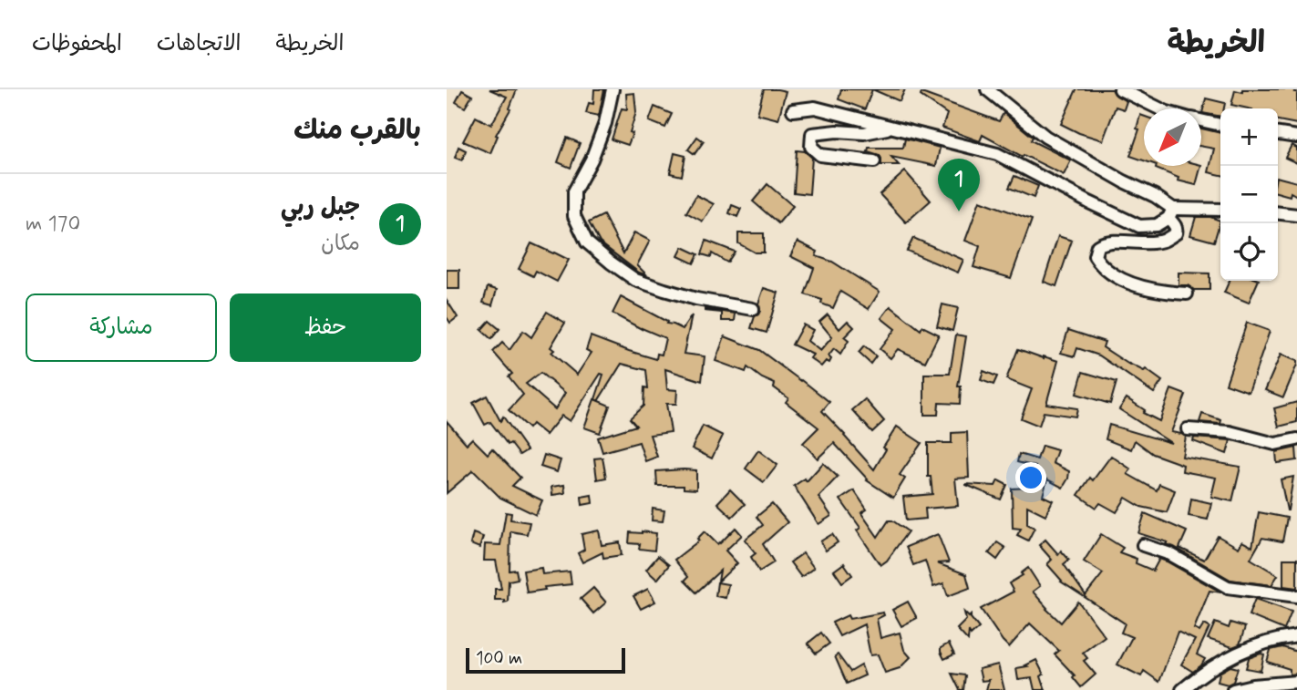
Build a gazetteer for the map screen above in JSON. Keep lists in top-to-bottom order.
{
  "scale_bar": "100 m",
  "north": "bottom left",
  "page": {
    "header": "الخريطة",
    "nav": ["الخريطة", "الاتجاهات", "المحفوظات"],
    "heading": "بالقرب منك",
    "map_buttons": ["+", "−"],
    "pins": "1",
    "list": [
      {
        "mark": "1",
        "name": "جبل ربي",
        "note": "مكان",
        "value": "170 m"
      }
    ],
    "buttons": ["حفظ", "مشاركة"],
    "scale": "100 m"
  }
}
